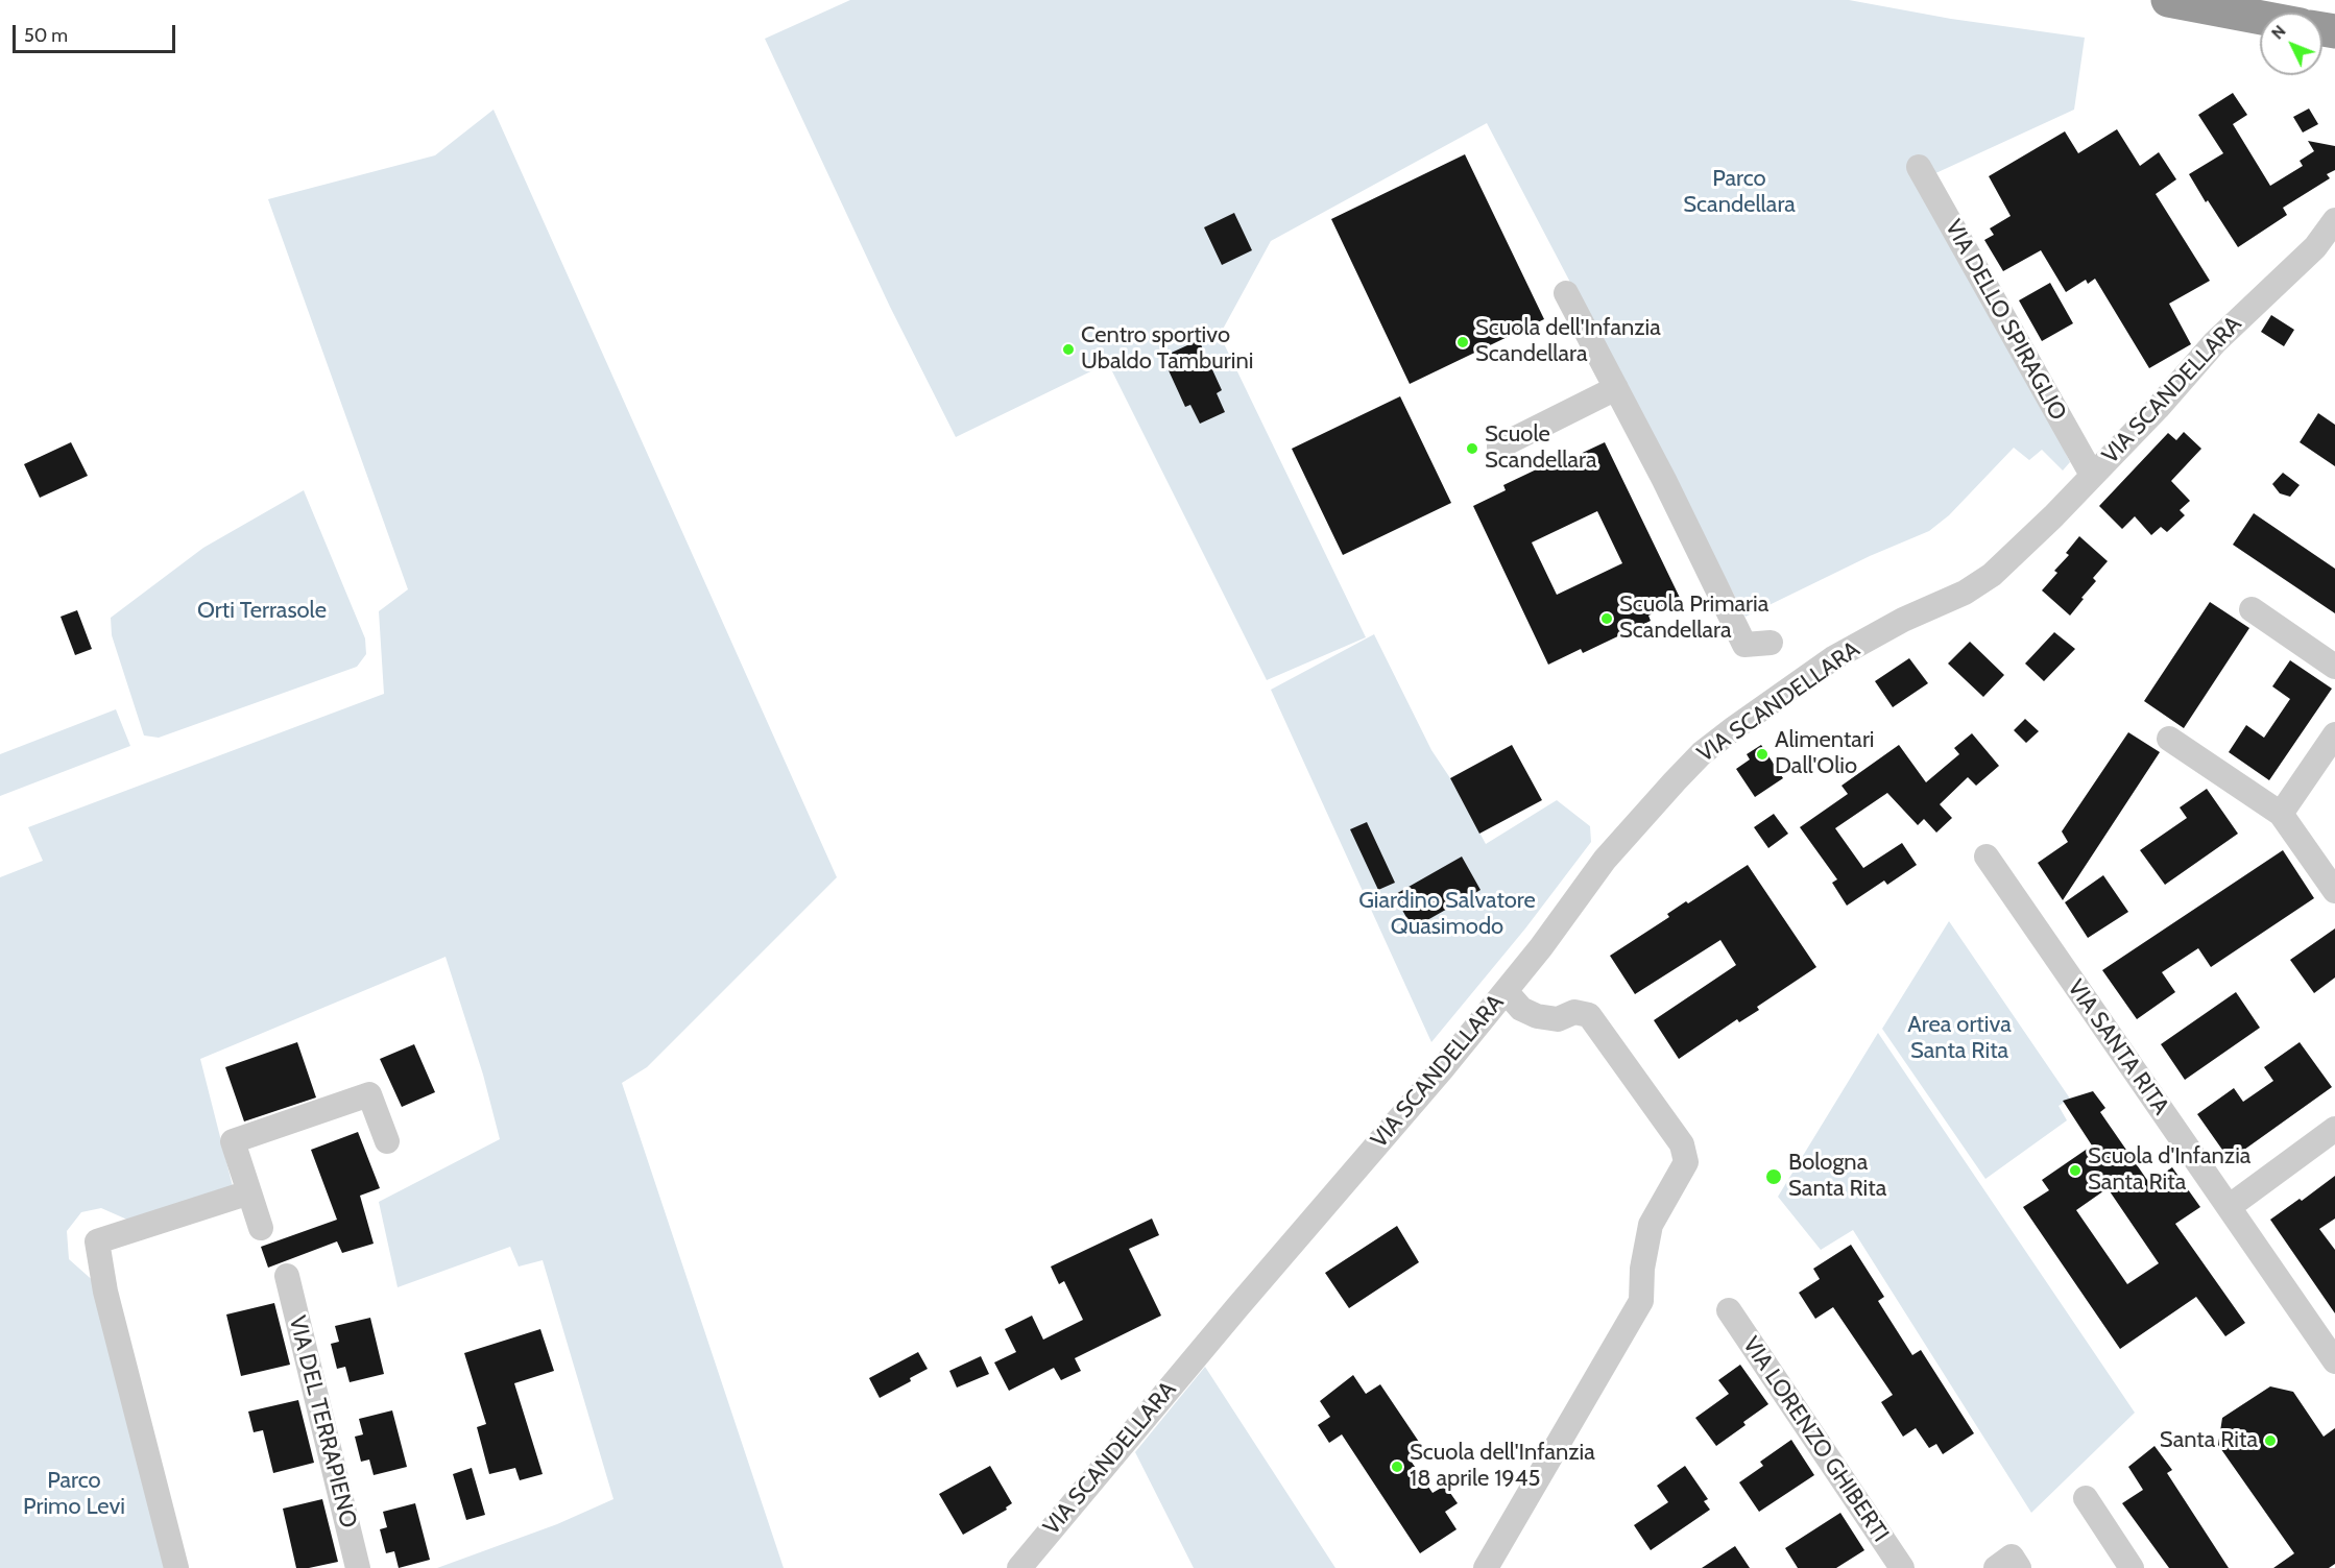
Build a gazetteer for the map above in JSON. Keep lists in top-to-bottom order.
{
  "streets": {
    "street": [
      "VIA DELLO SPIRAGLIO",
      "VIA SCANDELLARA",
      "VIA SANTA RITA",
      "VIA DEL TERRAPIENO",
      "VIA LORENZO GHIBERTI"
    ]
  },
  "crossings": [
    ["VIA DELLO SPIRAGLIO", "VIA SCANDELLARA"]
  ],
  "parks": [
    "Parco Scandellara",
    "Orti Terrasole",
    "Giardino Salvatore Quasimodo",
    "Area ortiva Santa Rita",
    "Parco Primo Levi"
  ],
  "places": [
    "Scuola dell'Infanzia Scandellara",
    "Centro sportivo Ubaldo Tamburini",
    "Scuole Scandellara",
    "Scuola Primaria Scandellara",
    "Alimentari Dall'Olio",
    "Scuola d'Infanzia Santa Rita",
    "Bologna Santa Rita",
    "Santa Rita",
    "Scuola dell'Infanzia 18 aprile 1945"
  ],
  "scale_bar": "50 m",
  "north": "top left"
}
